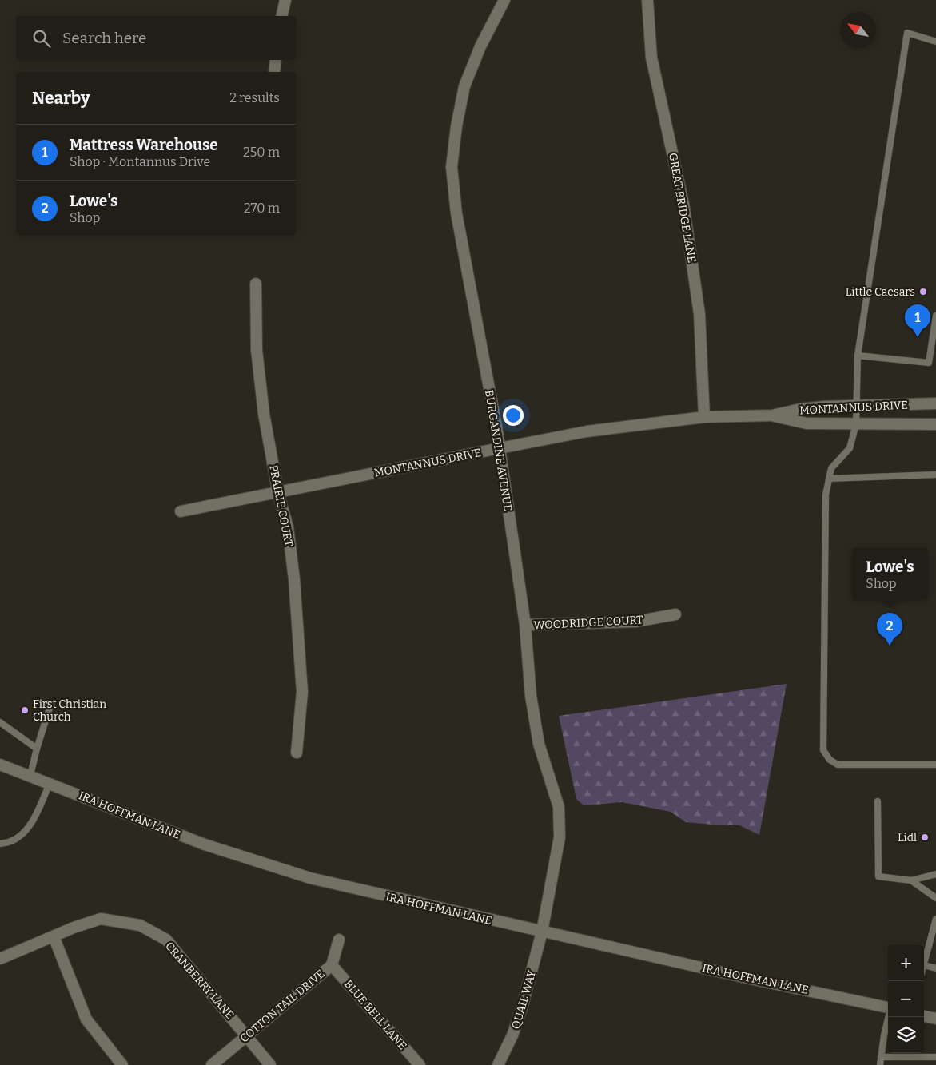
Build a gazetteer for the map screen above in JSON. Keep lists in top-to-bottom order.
{
  "streets": {
    "street": [
      "GREAT BRIDGE LANE",
      "MONTANNUS DRIVE",
      "BURGANDINE AVENUE",
      "PRAIRIE COURT",
      "WOODRIDGE COURT",
      "IRA HOFFMAN LANE",
      "CRANBERRY LANE",
      "QUAIL WAY",
      "COTTON TAIL DRIVE",
      "BLUE BELL LANE"
    ]
  },
  "crossings": [
    ["GREAT BRIDGE LANE", "MONTANNUS DRIVE"],
    ["MONTANNUS DRIVE", "BURGANDINE AVENUE"],
    ["MONTANNUS DRIVE", "PRAIRIE COURT"],
    ["BURGANDINE AVENUE", "WOODRIDGE COURT"],
    ["BURGANDINE AVENUE", "IRA HOFFMAN LANE"],
    ["BURGANDINE AVENUE", "QUAIL WAY"],
    ["IRA HOFFMAN LANE", "QUAIL WAY"],
    ["CRANBERRY LANE", "COTTON TAIL DRIVE"],
    ["COTTON TAIL DRIVE", "BLUE BELL LANE"]
  ],
  "places": ["Little Caesars", "First Christian Church", "Lidl"],
  "north": "top left",
  "page": {
    "search": "Search here",
    "heading": ["Nearby", "2 results"],
    "list": [
      {
        "mark": "1",
        "name": "Mattress Warehouse",
        "note": "Shop · Montannus Drive",
        "value": "250 m"
      },
      {
        "mark": "2",
        "name": "Lowe's",
        "note": "Shop",
        "value": "270 m"
      }
    ],
    "pins": ["1", "2"],
    "popup": ["Lowe's", "Shop"],
    "map_buttons": ["+", "−"]
  }
}
